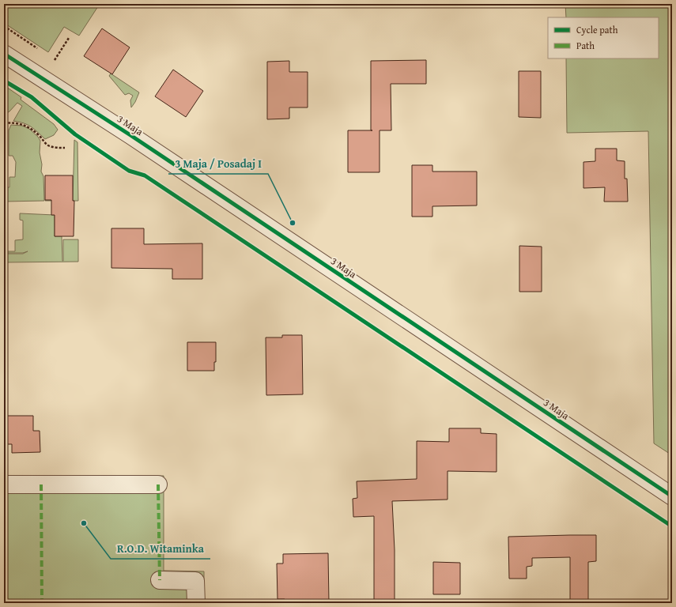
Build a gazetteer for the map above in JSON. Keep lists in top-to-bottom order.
{
  "streets": {
    "street": ["3 Maja"]
  },
  "places": ["3 Maja / Posadaj I", "R.O.D. Witaminka"],
  "legend": ["Cycle path", "Path"]
}
